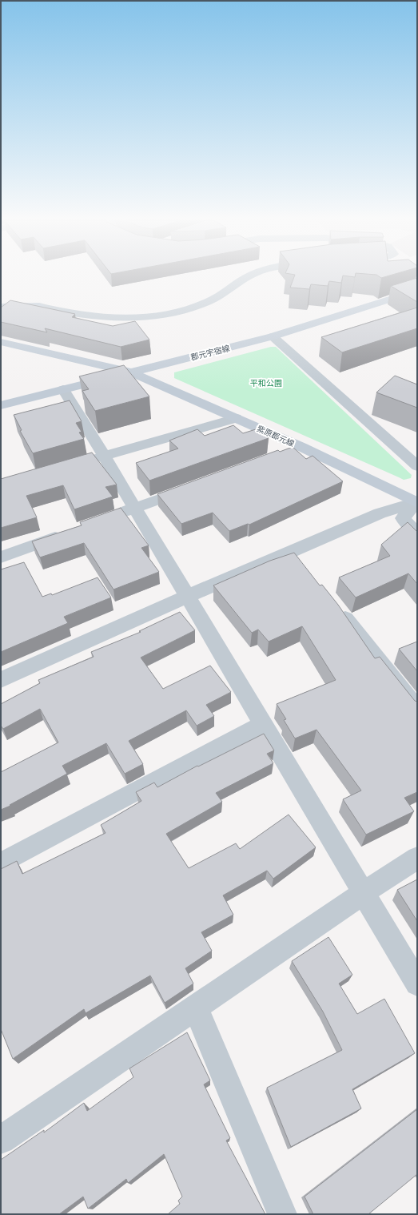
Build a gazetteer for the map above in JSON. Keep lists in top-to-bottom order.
{
  "streets": {
    "street": ["郡元宇宿線", "紫原郡元線"]
  },
  "crossings": [
    ["郡元宇宿線", "紫原郡元線"]
  ],
  "parks": ["平和公園"]
}
